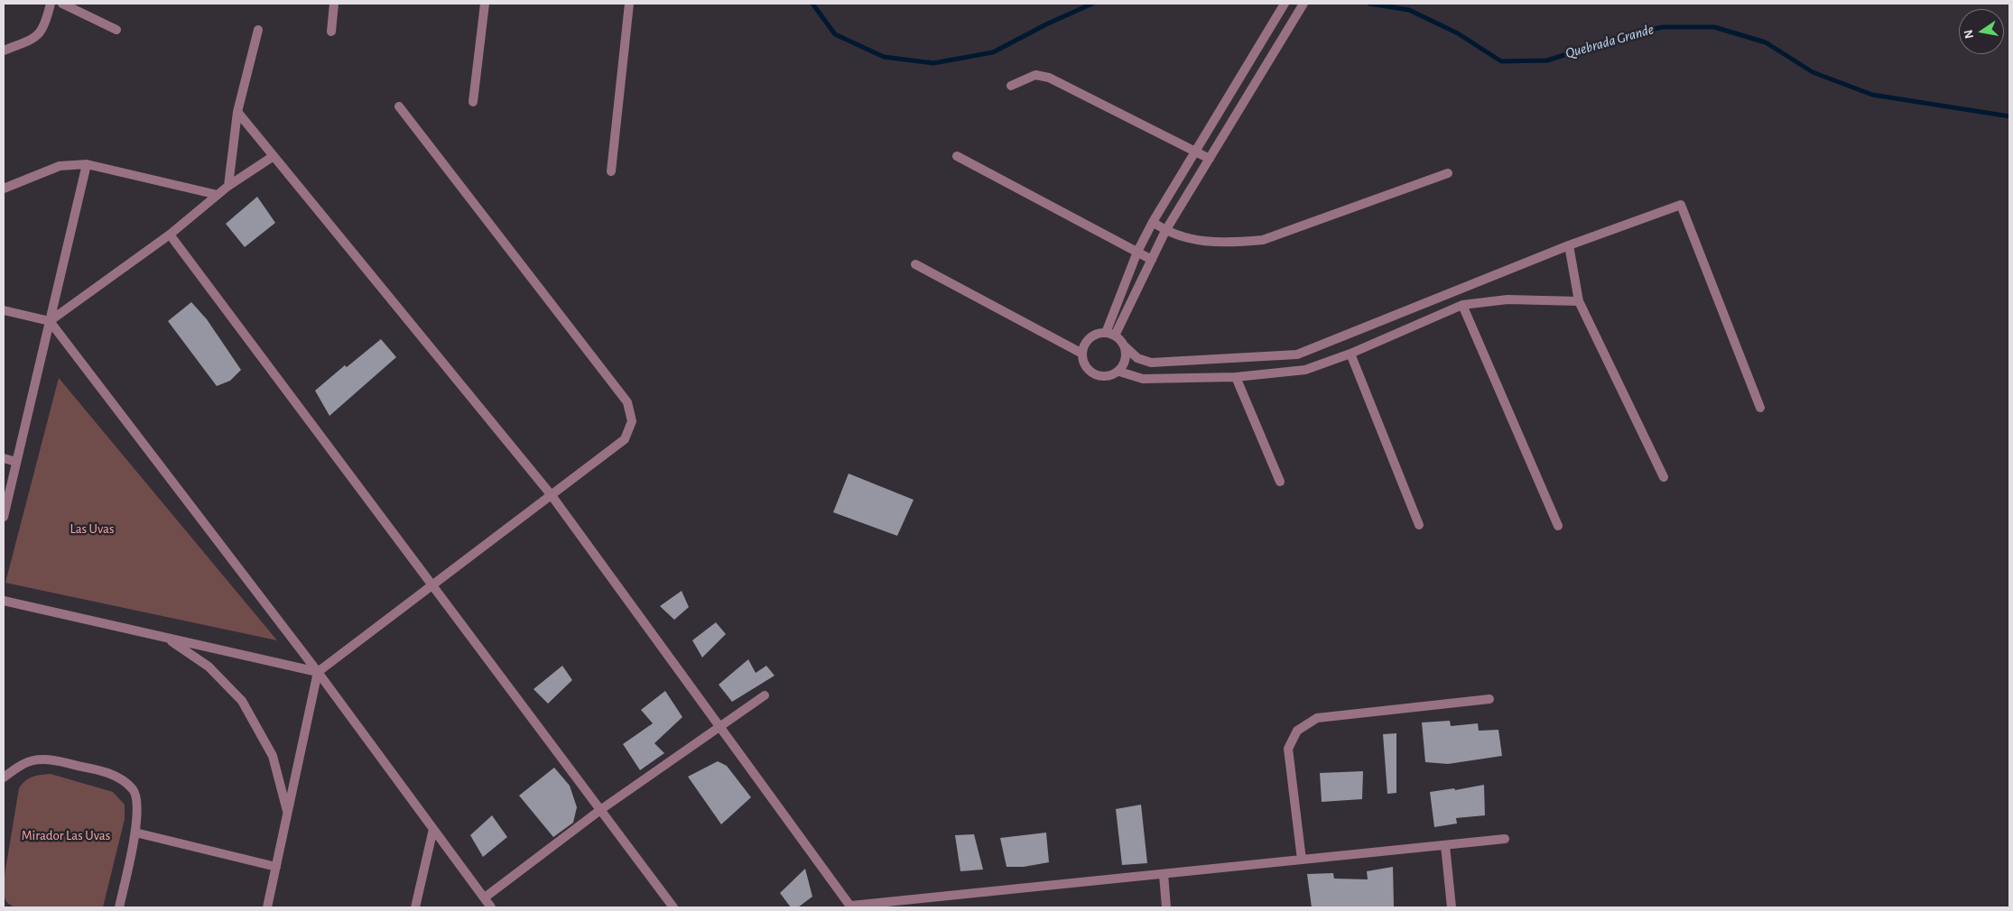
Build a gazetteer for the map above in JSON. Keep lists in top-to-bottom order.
{
  "water": ["Quebrada Grande"],
  "parks": ["Las Uvas", "Mirador Las Uvas"],
  "north": "left"
}
